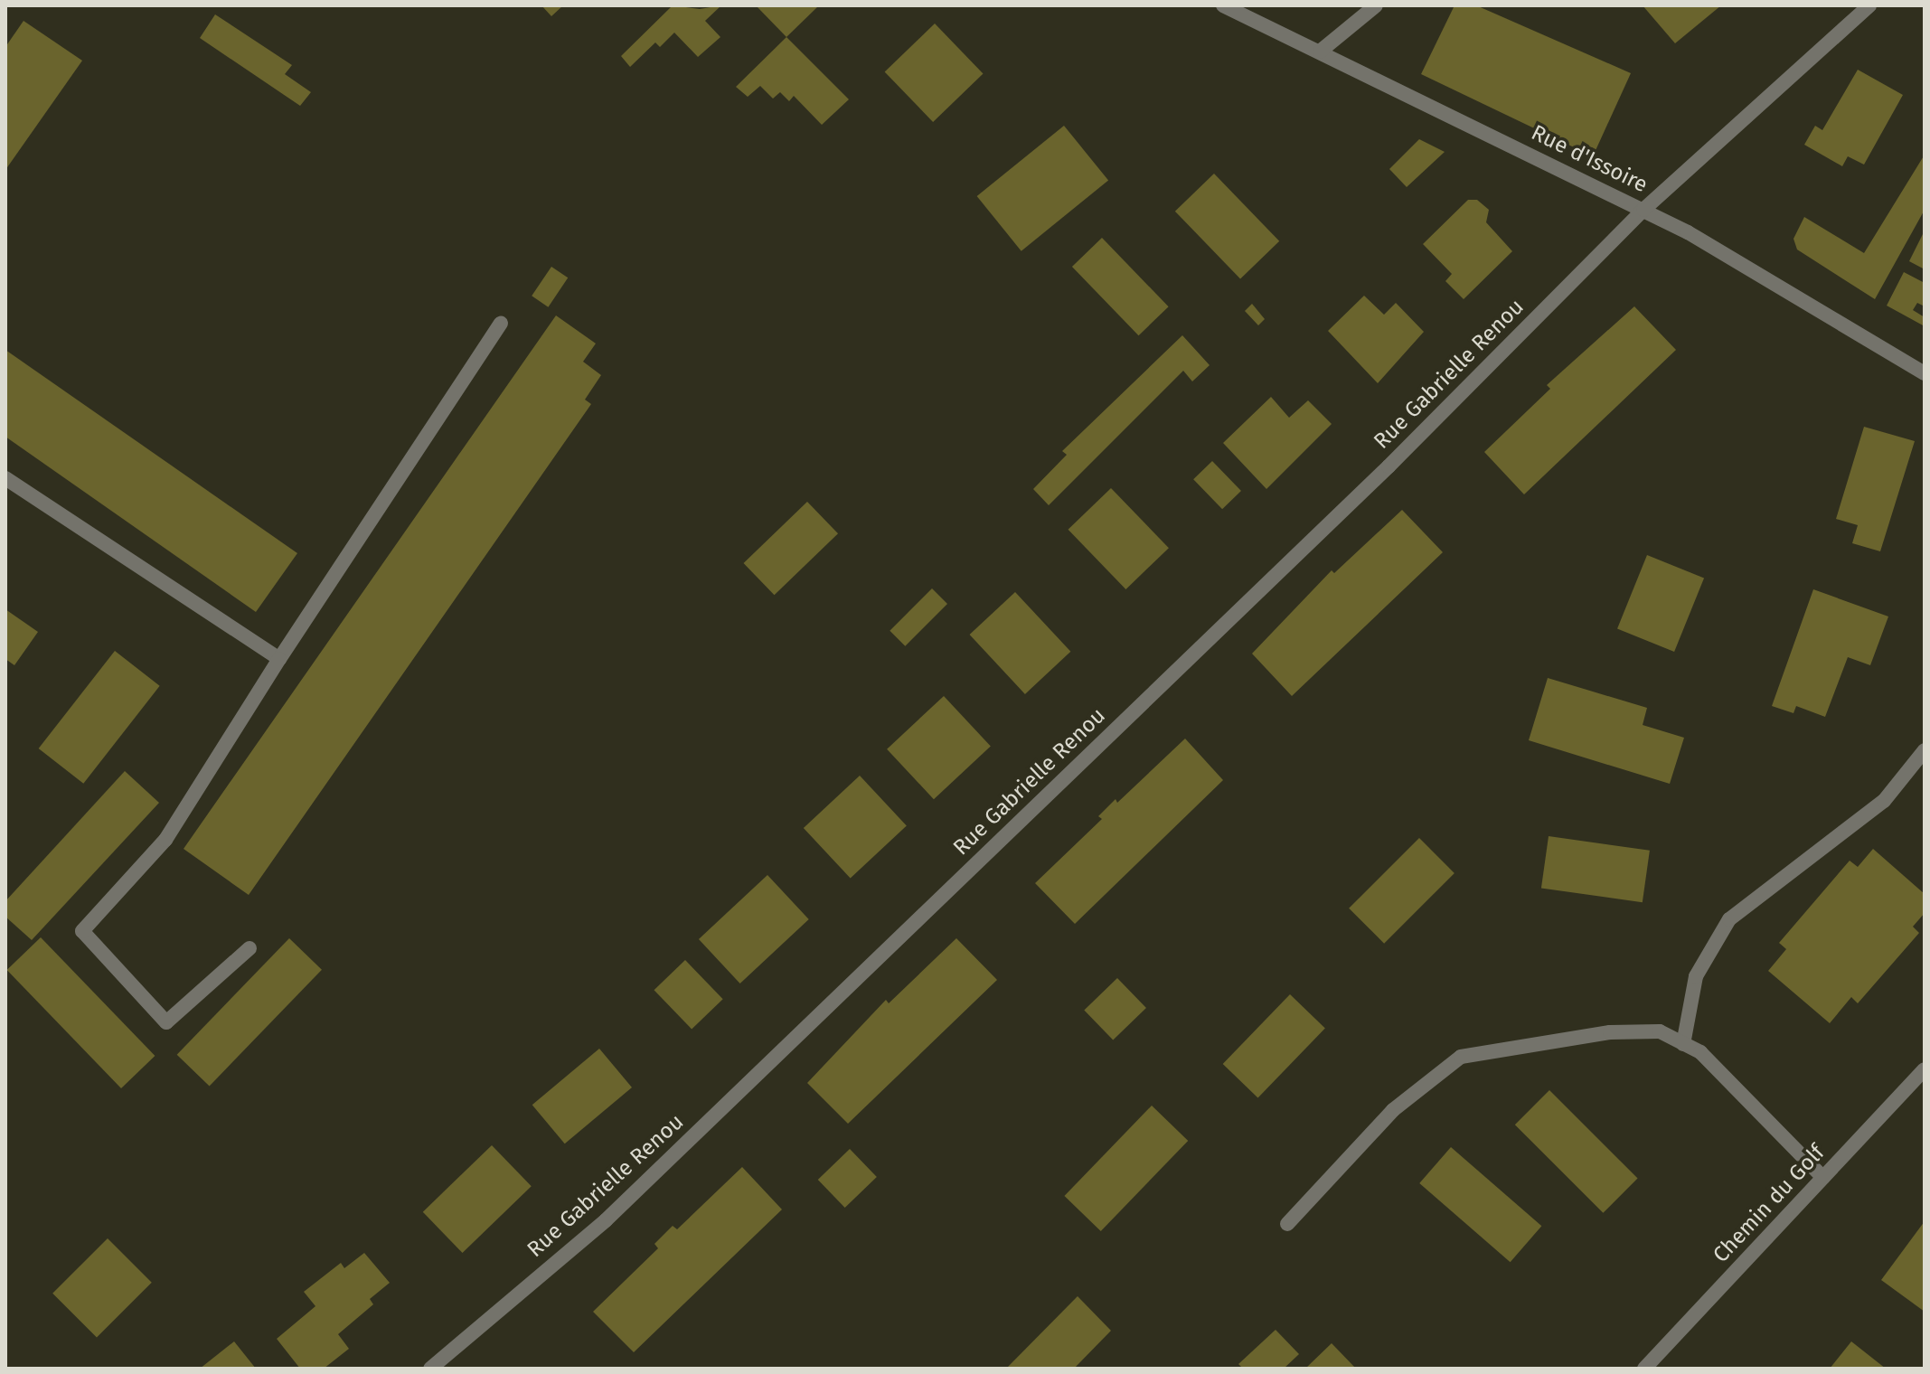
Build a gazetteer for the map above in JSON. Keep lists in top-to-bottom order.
{
  "streets": {
    "street": ["Rue d'Issoire", "Rue Gabrielle Renou", "Chemin du Golf"]
  },
  "crossings": [
    ["Rue d'Issoire", "Rue Gabrielle Renou"]
  ]
}
